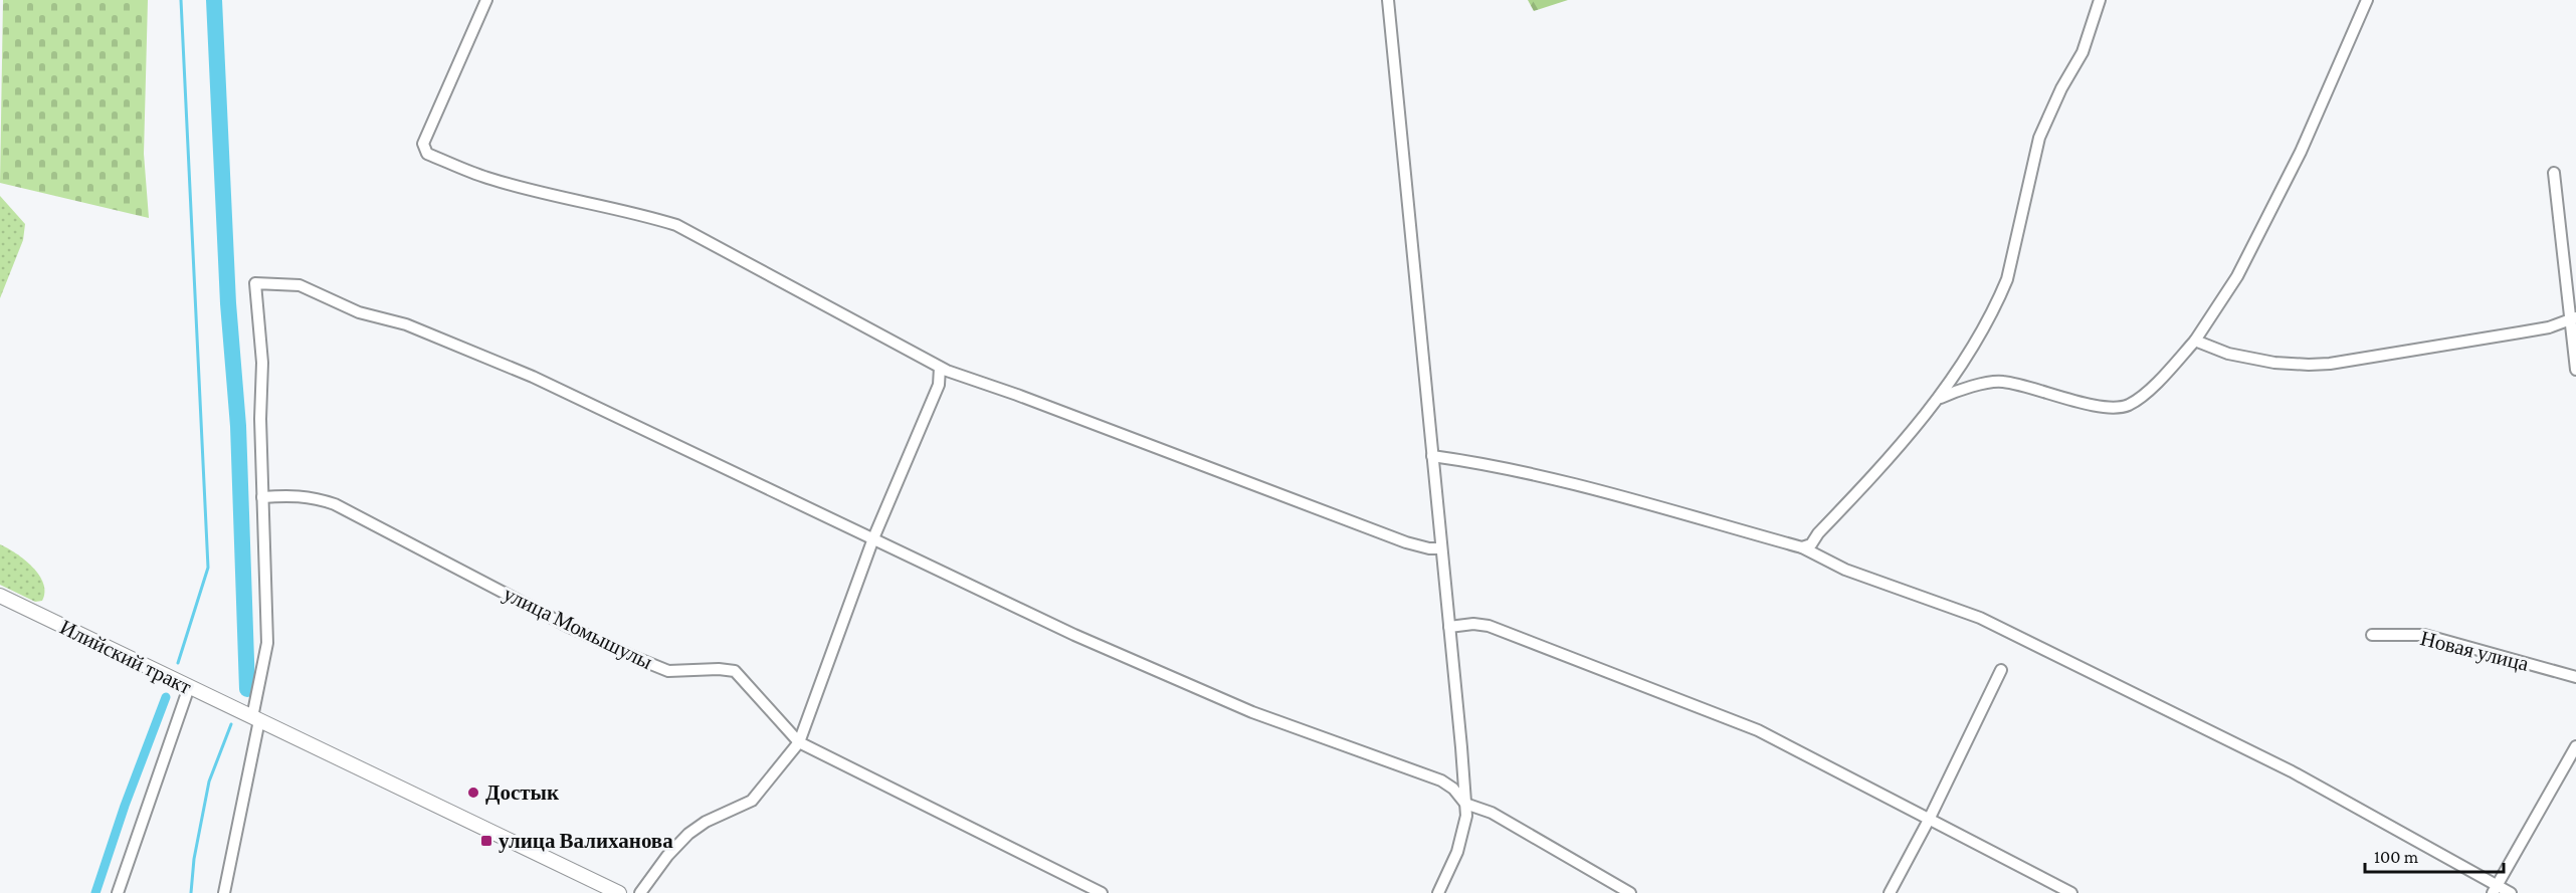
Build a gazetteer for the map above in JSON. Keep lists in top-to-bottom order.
{
  "streets": {
    "main road": ["Илийский тракт"],
    "street": ["улица Момышулы", "Новая улица"]
  },
  "places": {
    "other": ["Достык"],
    "transit": ["улица Валиханова"]
  },
  "scale_bar": "100 m"
}
